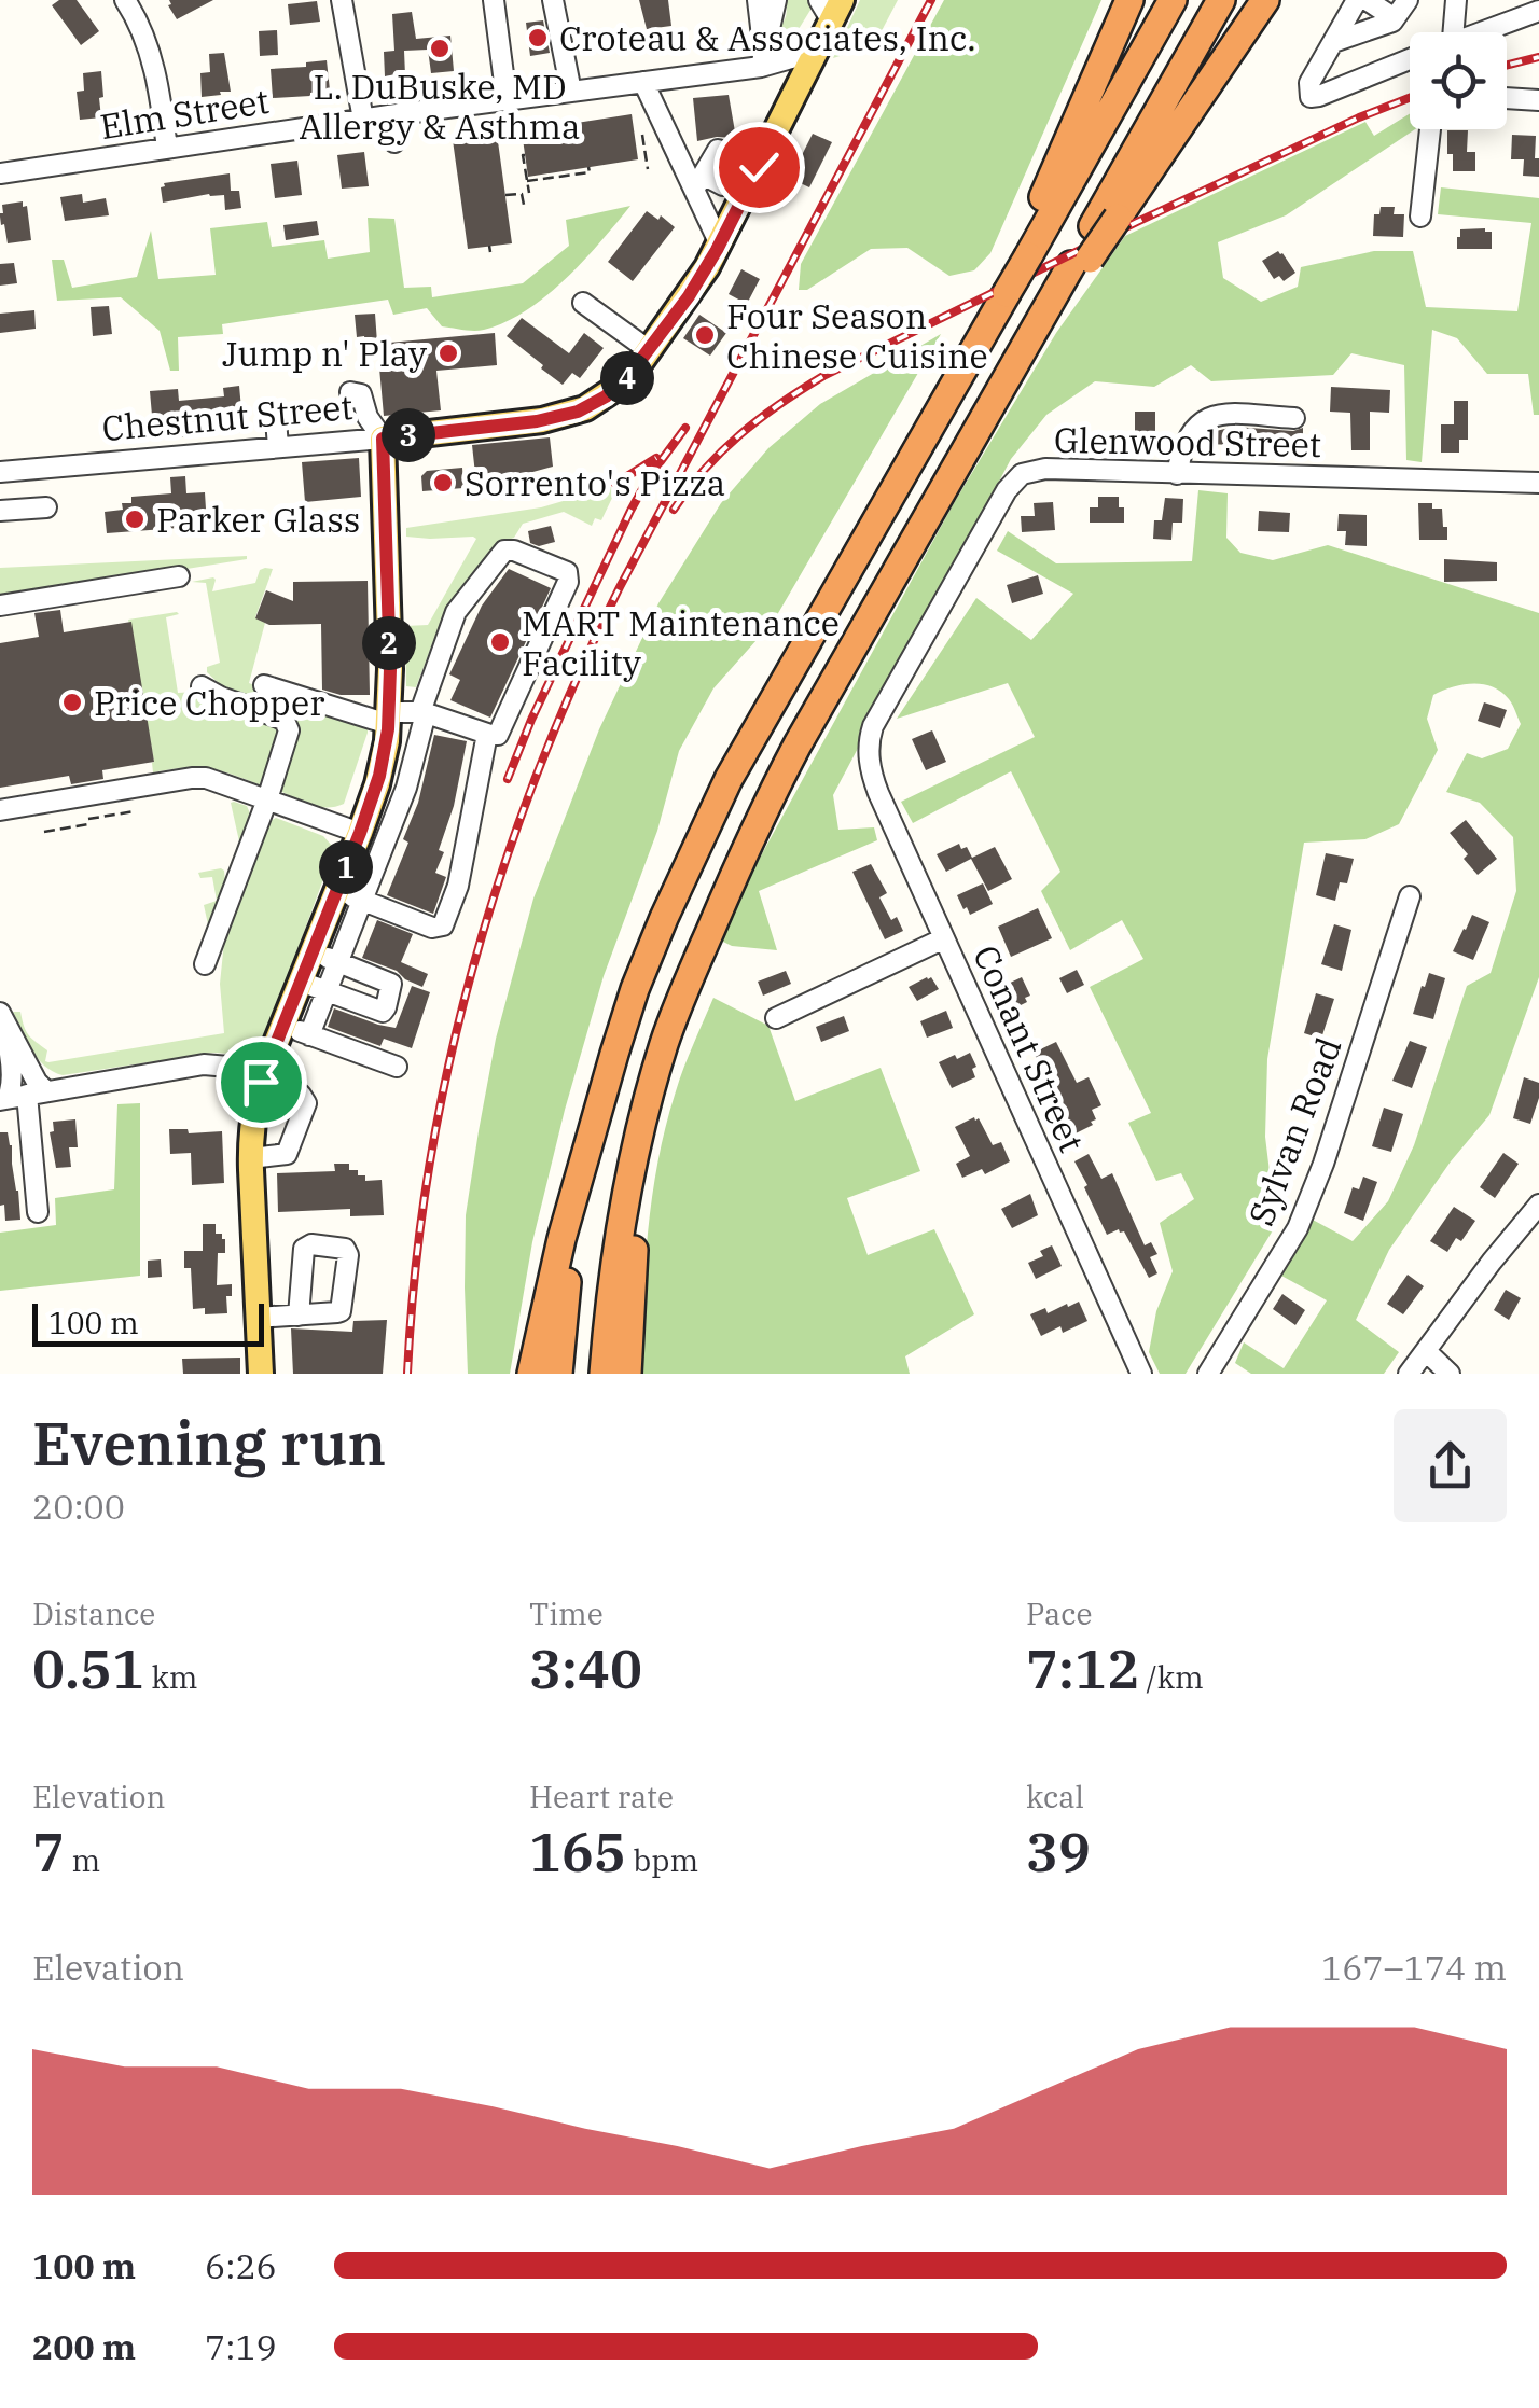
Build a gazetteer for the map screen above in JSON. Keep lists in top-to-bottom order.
{
  "streets": {
    "main road": ["Chestnut Street"],
    "street": [
      "Elm Street",
      "Glenwood Street",
      "Conant Street",
      "Sylvan Road"
    ]
  },
  "crossings": [
    ["Glenwood Street", "Conant Street"]
  ],
  "places": [
    "Croteau & Associates, Inc.",
    "L. DuBuske, MD Allergy & Asthma",
    "Four Season Chinese Cuisine",
    "Jump n' Play",
    "Sorrento's Pizza",
    "Parker Glass",
    "MART Maintenance Facility",
    "Price Chopper"
  ],
  "scale_bar": "100 m",
  "page": {
    "pins": [
      "4",
      "3",
      "2",
      "1"
    ],
    "scale": "100 m",
    "heading": ["Evening run", "20:00"],
    "stats": [
      ["Distance", "0.51 km"],
      ["Time", "3:40"],
      ["Pace", "7:12 /km"],
      ["Elevation", "7 m"],
      ["Heart rate", "165 bpm"],
      ["kcal", "39"]
    ],
    "chart": ["Elevation", "167–174 m"],
    "list": [
      {
        "name": "100 m",
        "note": "6:26"
      },
      {
        "name": "200 m",
        "note": "7:19"
      }
    ]
  }
}
